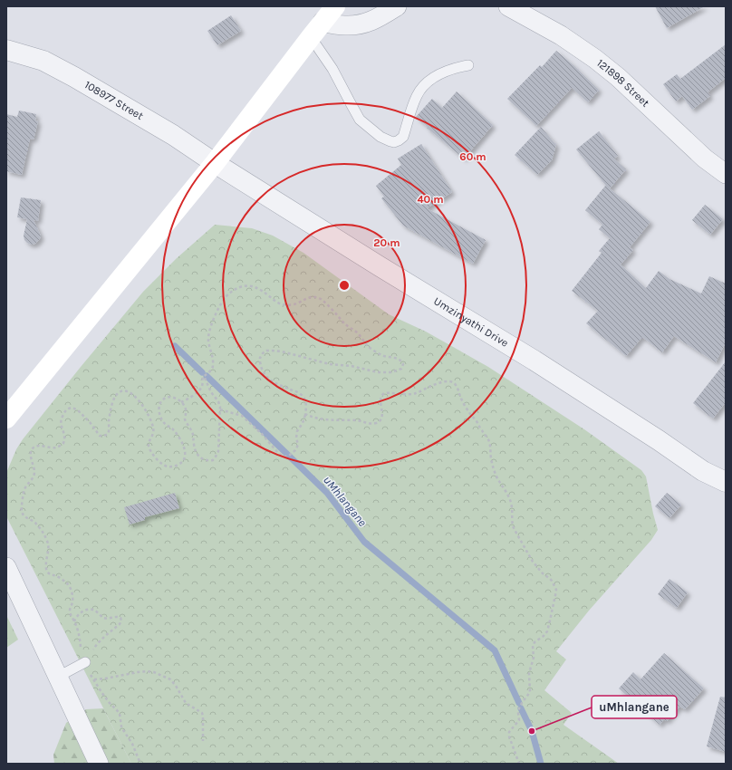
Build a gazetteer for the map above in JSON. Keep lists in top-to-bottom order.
{
  "streets": {
    "street": ["121898 Street", "108977 Street", "Umzinyathi Drive"]
  },
  "crossings": [
    ["108977 Street", "Umzinyathi Drive"]
  ],
  "water": ["uMhlangane"],
  "places": ["uMhlangane"],
  "rings": ["60 m", "40 m", "20 m"]
}
